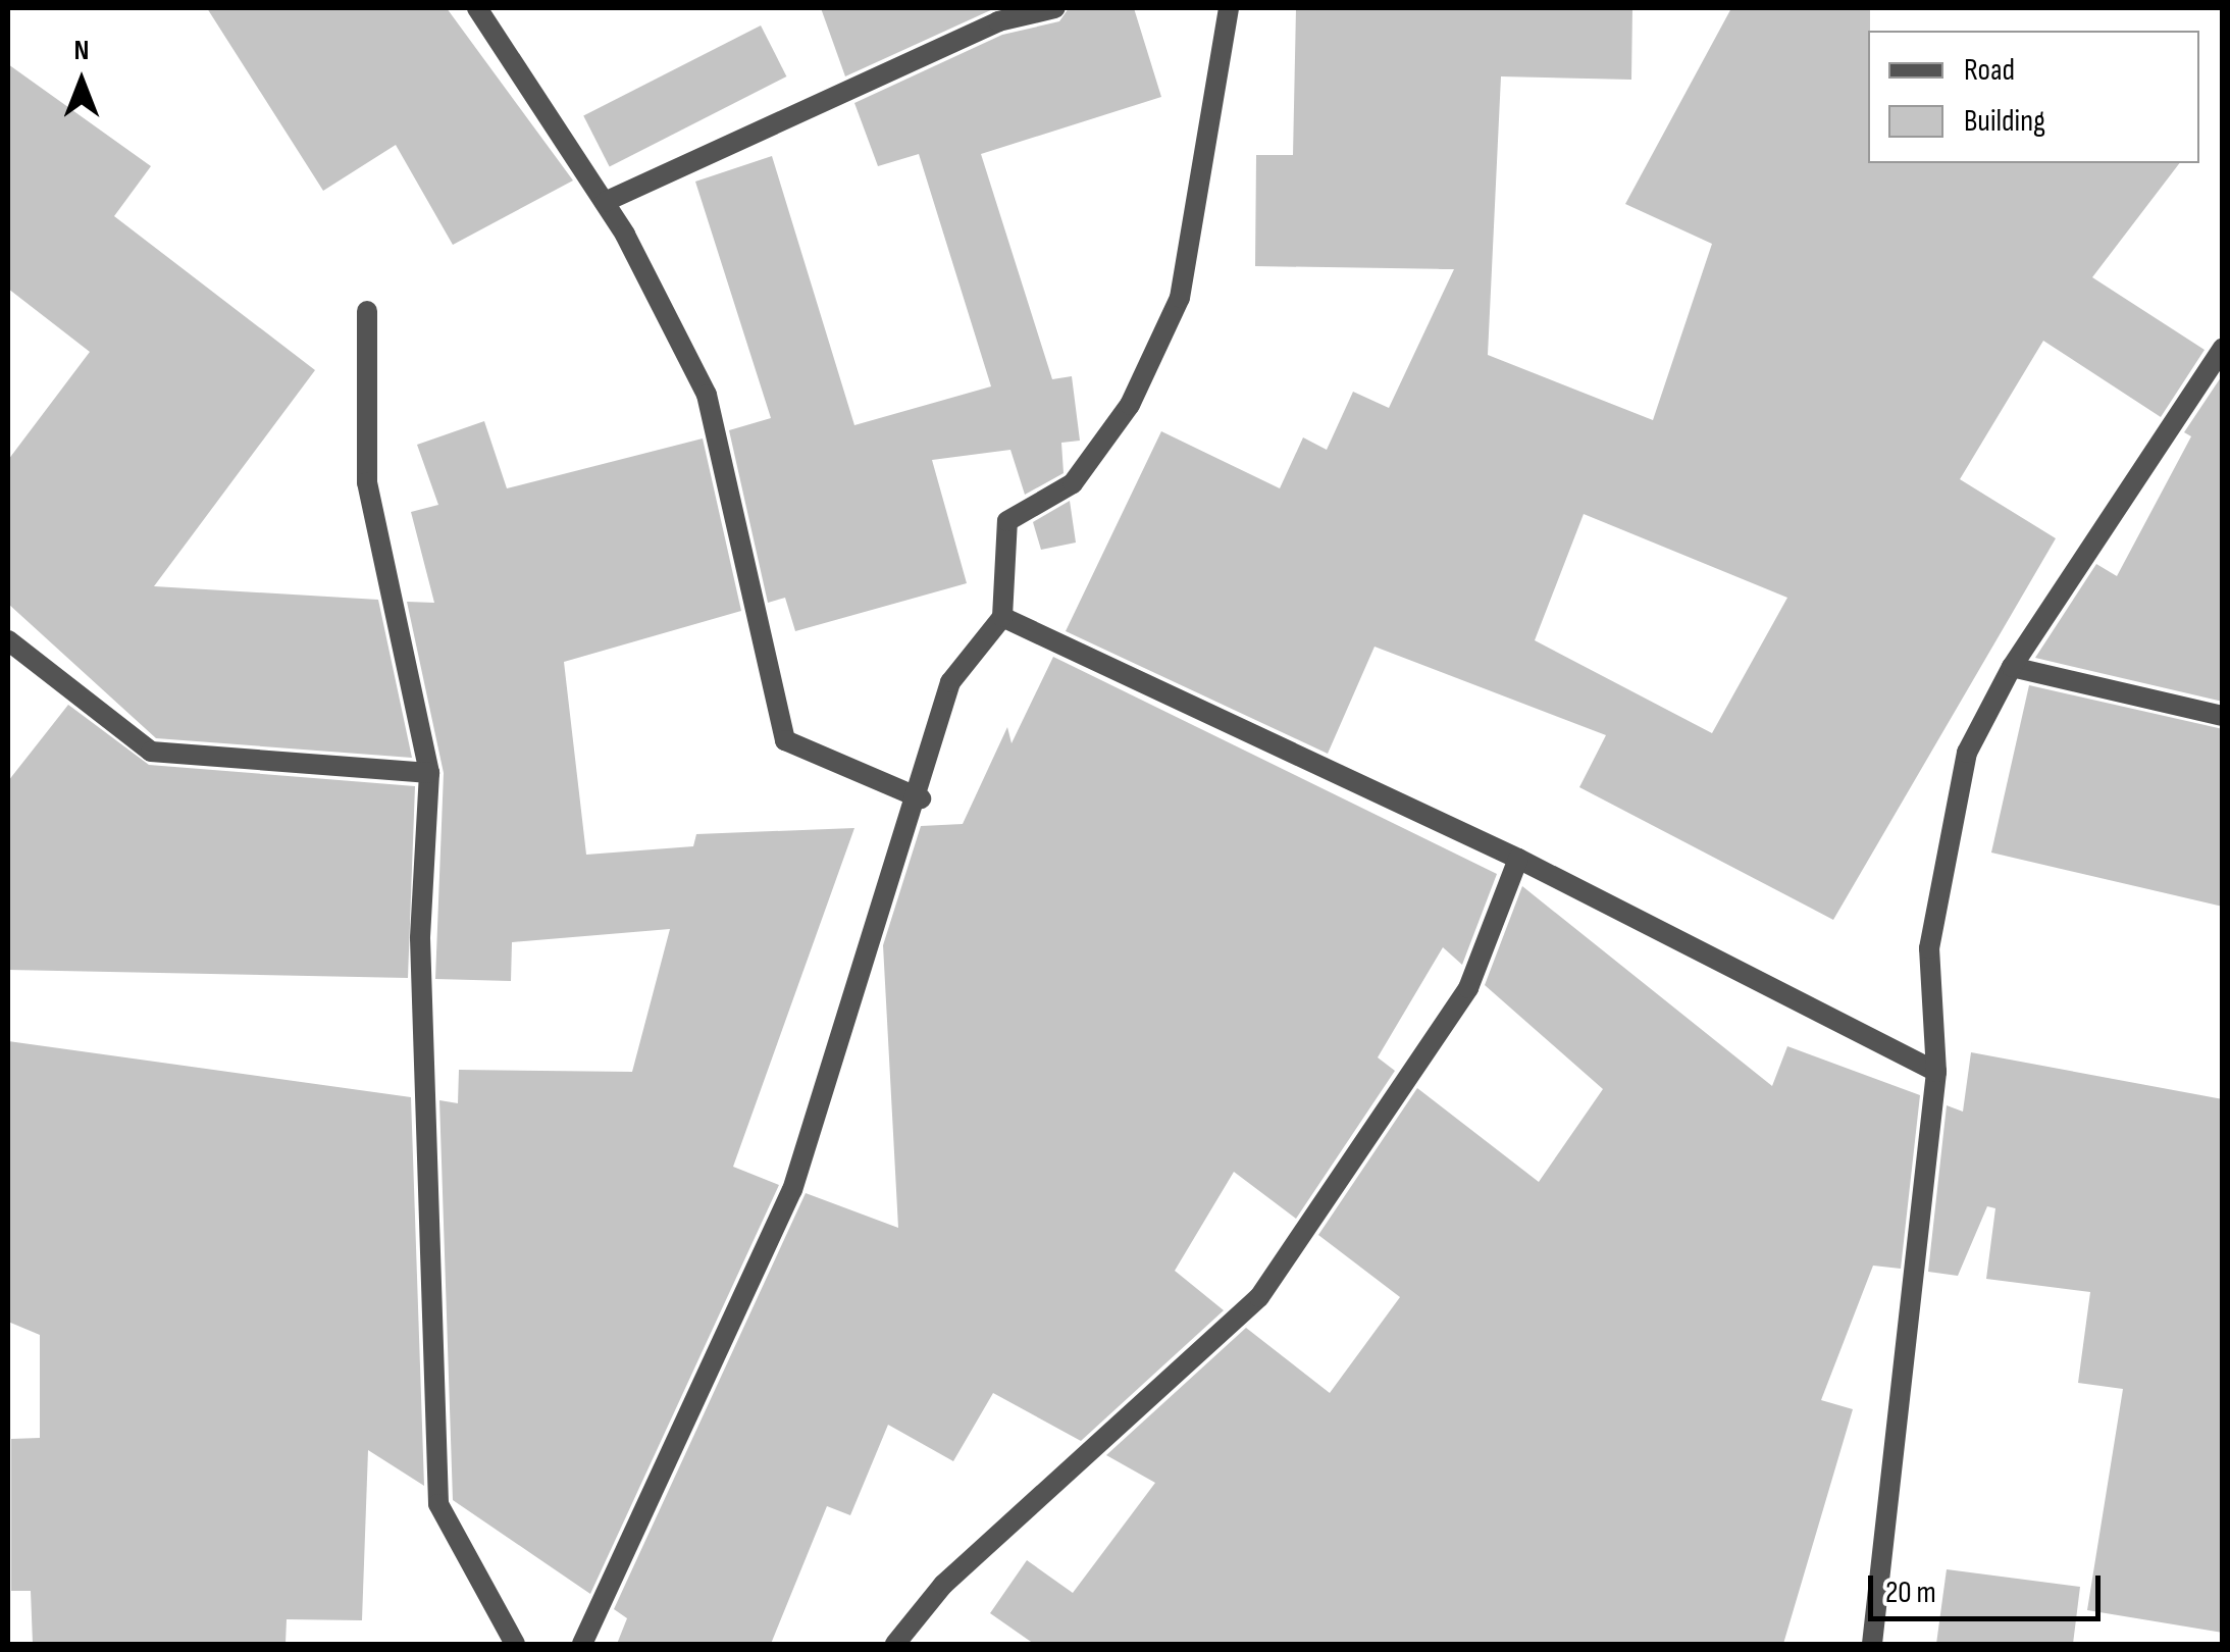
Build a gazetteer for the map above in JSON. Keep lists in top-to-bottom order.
{
  "legend": ["Road", "Building"],
  "scale_bar": "20 m",
  "north": "top"
}
